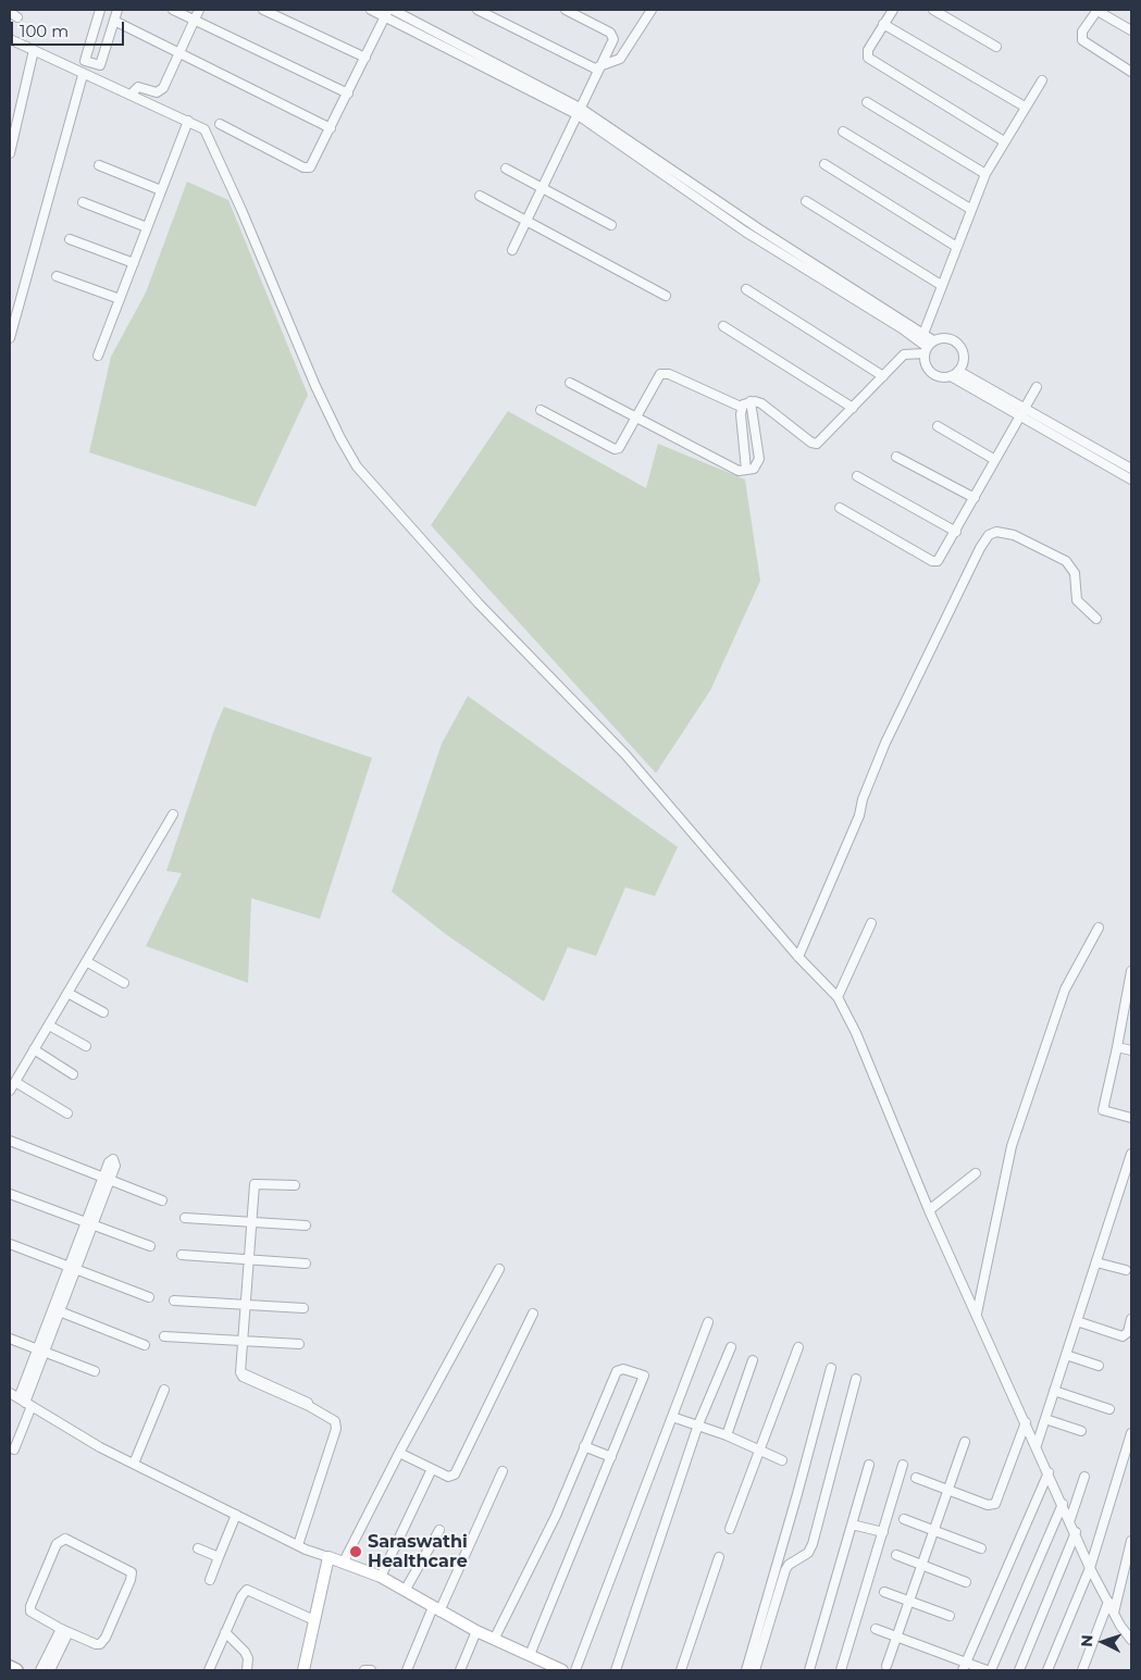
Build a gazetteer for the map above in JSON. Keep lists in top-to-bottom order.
{
  "places": ["Saraswathi Healthcare"],
  "scale_bar": "100 m",
  "north": "left"
}
